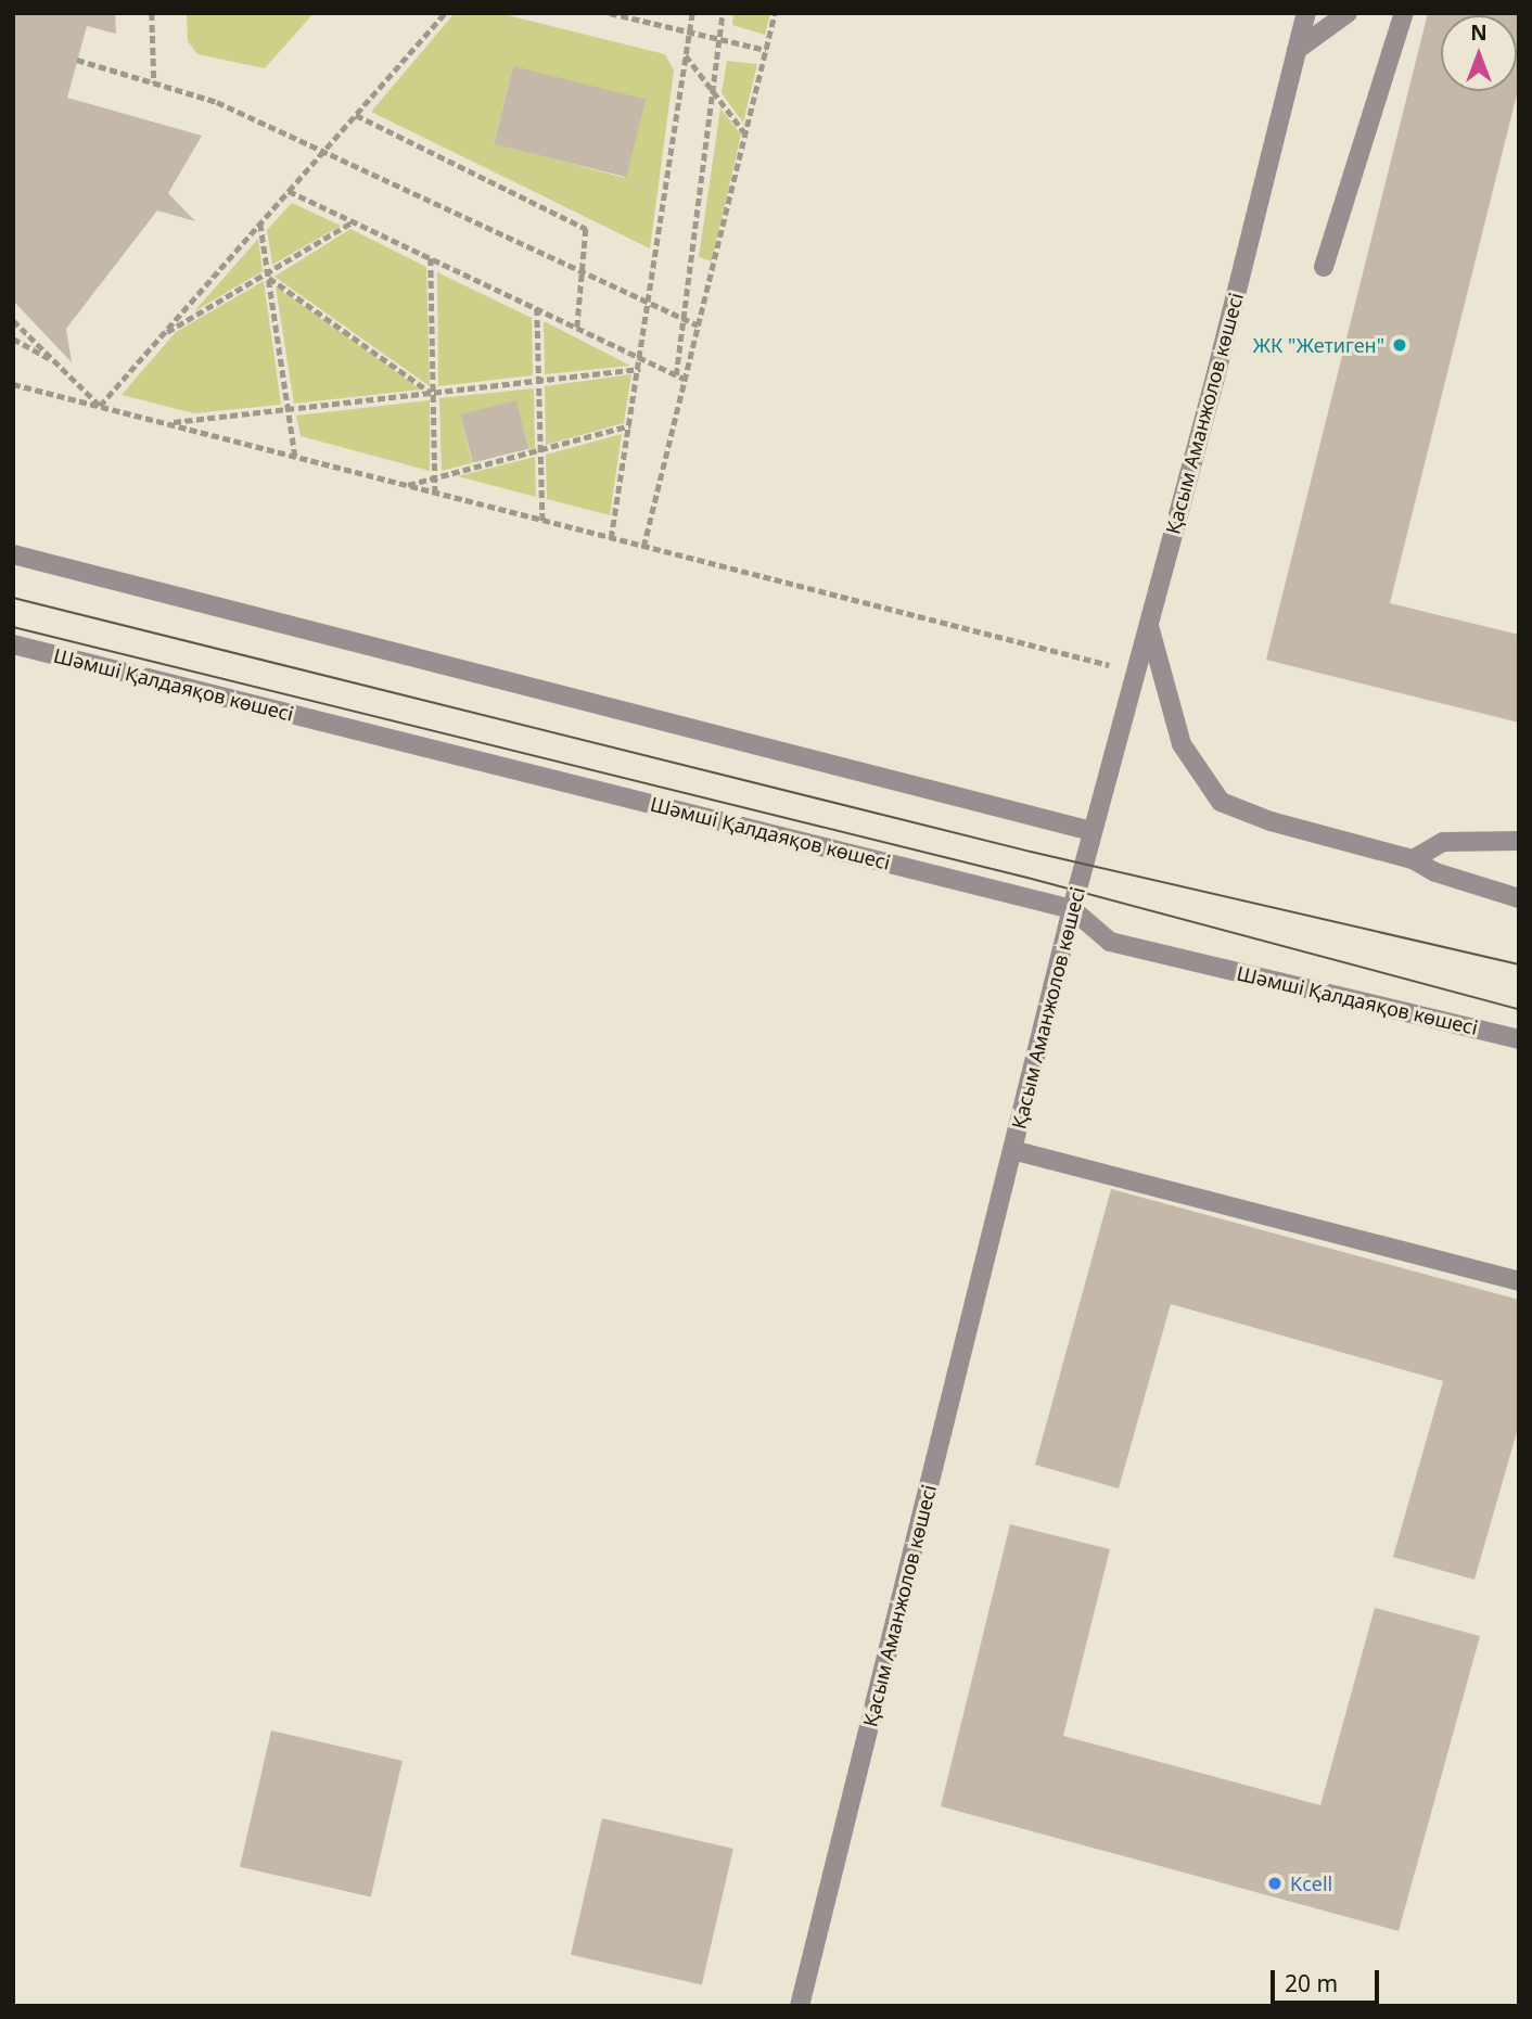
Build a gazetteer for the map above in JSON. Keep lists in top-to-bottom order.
{
  "streets": {
    "street": ["Қасым Аманжолов көшесі", "Шәмші Қалдаяқов көшесі"]
  },
  "crossings": [
    ["Қасым Аманжолов көшесі", "Шәмші Қалдаяқов көшесі"]
  ],
  "places": ["ЖК \"Жетиген\"", "Kcell"],
  "scale_bar": "20 m",
  "north": "top"
}
